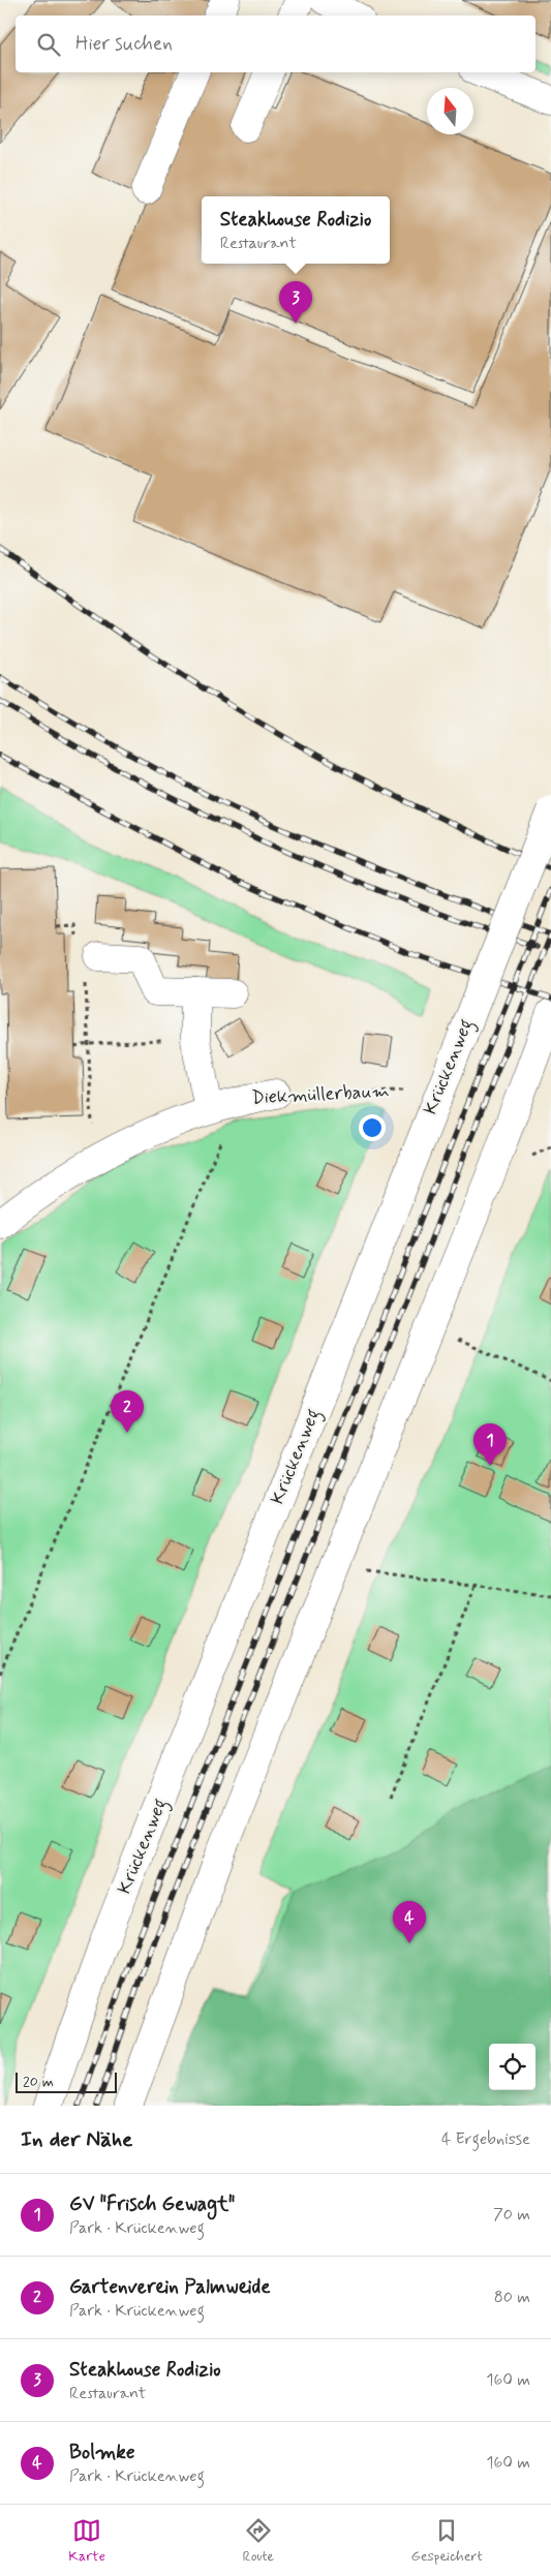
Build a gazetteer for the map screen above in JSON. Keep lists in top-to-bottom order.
{
  "streets": {
    "main road": ["Krückenweg", "Diekmüllerbaum"]
  },
  "scale_bar": "20 m",
  "north": "top",
  "page": {
    "search": "Hier suchen",
    "popup": ["Steakhouse Rodizio", "Restaurant"],
    "pins": [
      "3",
      "2",
      "1",
      "4"
    ],
    "scale": "20 m",
    "heading": ["In der Nähe", "4 Ergebnisse"],
    "list": [
      {
        "mark": "1",
        "name": "GV \"Frisch Gewagt\"",
        "note": "Park · Krückenweg",
        "value": "70 m"
      },
      {
        "mark": "2",
        "name": "Gartenverein Palmweide",
        "note": "Park · Krückenweg",
        "value": "80 m"
      },
      {
        "mark": "3",
        "name": "Steakhouse Rodizio",
        "note": "Restaurant",
        "value": "160 m"
      },
      {
        "mark": "4",
        "name": "Bolmke",
        "note": "Park · Krückenweg",
        "value": "160 m"
      }
    ],
    "nav": ["Karte", "Route", "Gespeichert"]
  }
}
